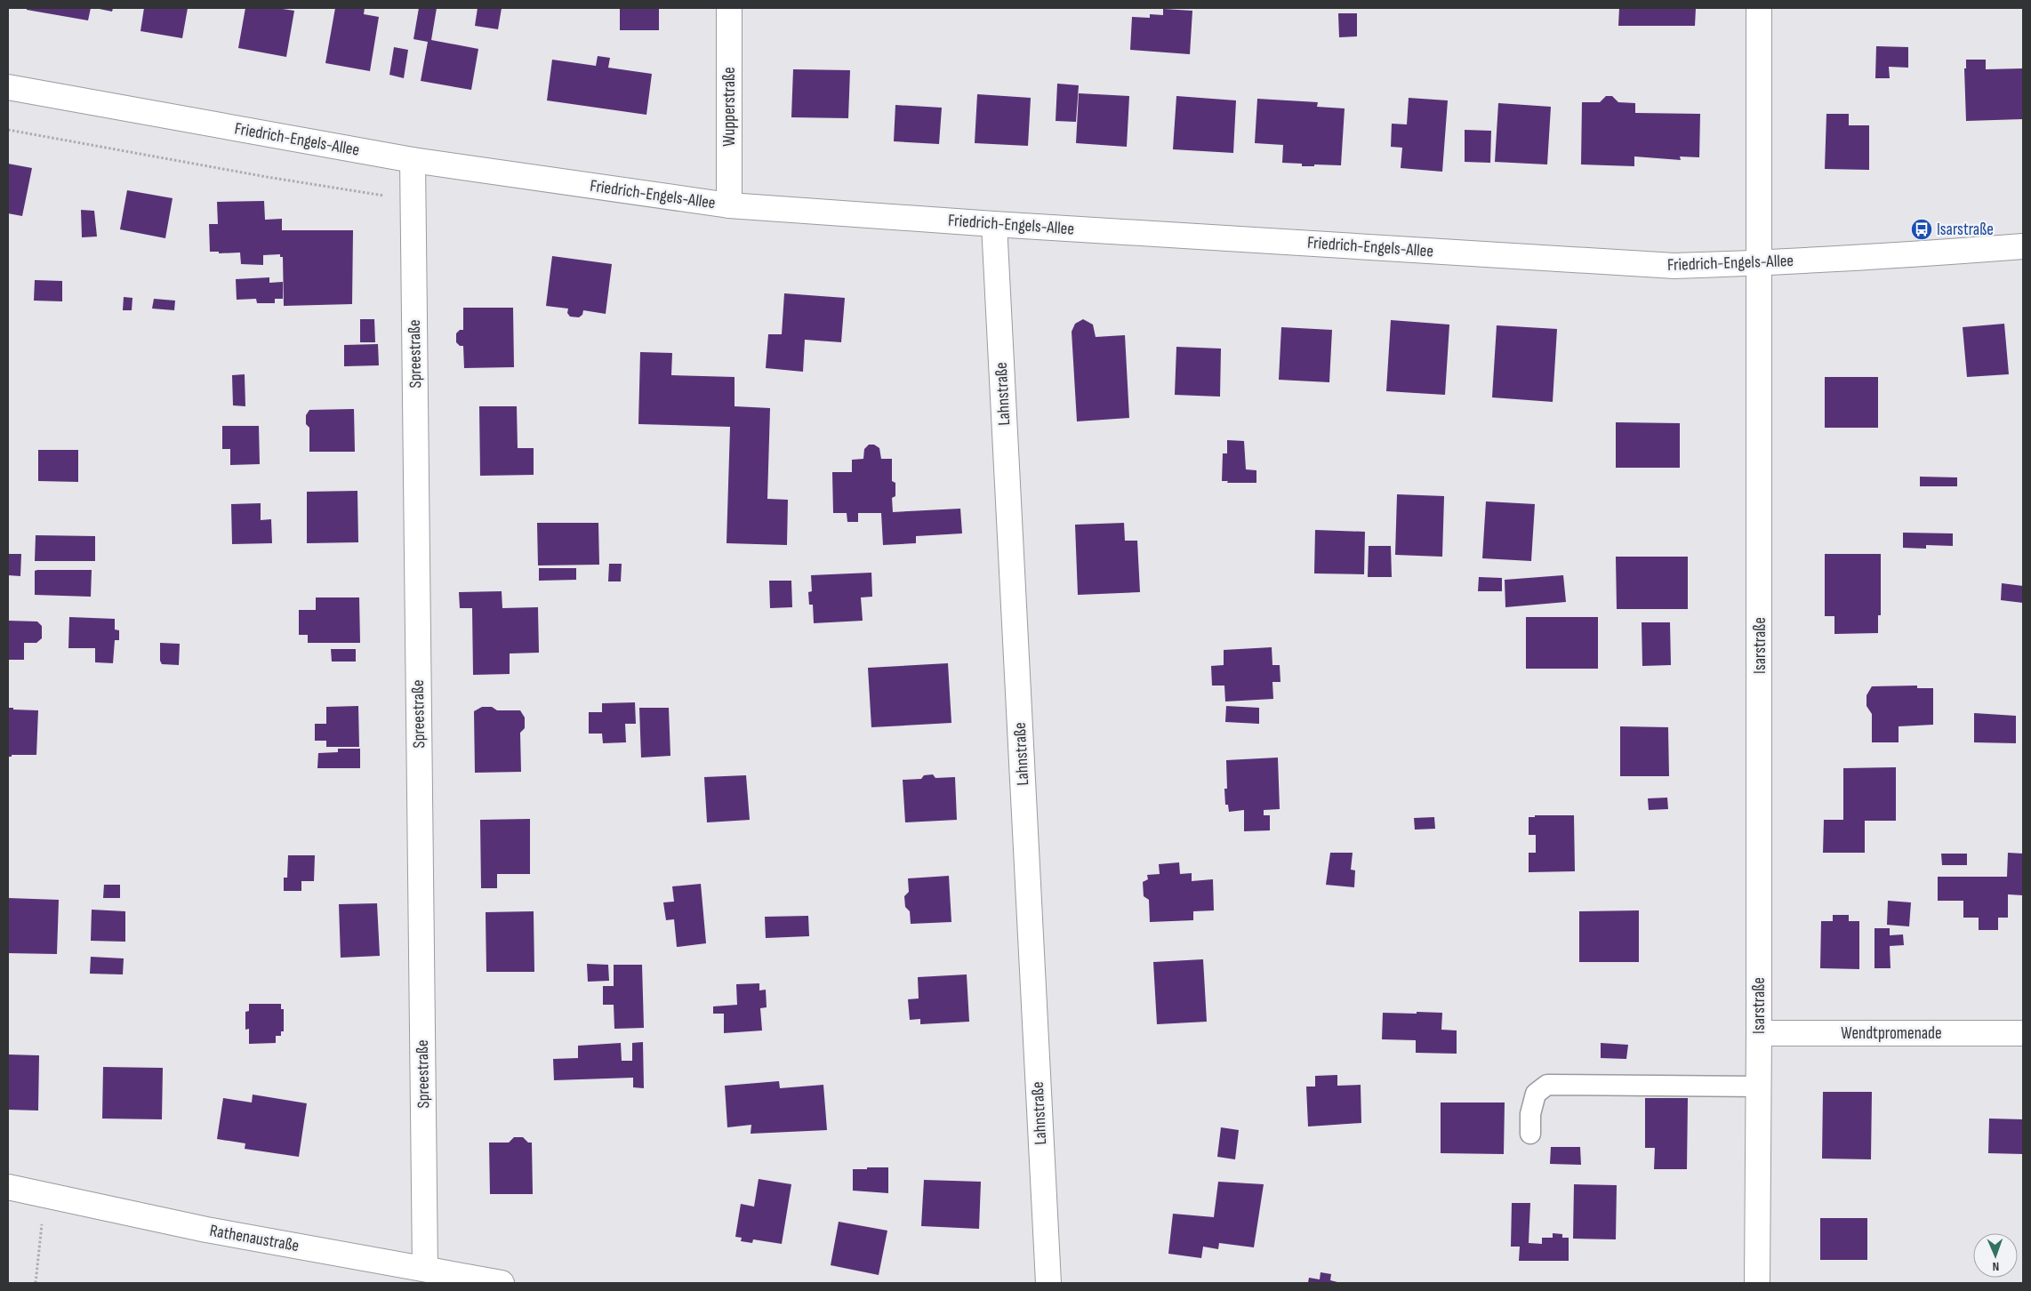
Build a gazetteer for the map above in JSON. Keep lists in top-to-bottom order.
{
  "streets": {
    "street": [
      "Wupperstraße",
      "Friedrich-Engels-Allee",
      "Spreestraße",
      "Lahnstraße",
      "Isarstraße",
      "Wendtpromenade",
      "Rathenaustraße"
    ]
  },
  "crossings": [
    ["Wupperstraße", "Friedrich-Engels-Allee"],
    ["Friedrich-Engels-Allee", "Spreestraße"],
    ["Friedrich-Engels-Allee", "Lahnstraße"],
    ["Friedrich-Engels-Allee", "Isarstraße"],
    ["Spreestraße", "Rathenaustraße"],
    ["Isarstraße", "Wendtpromenade"]
  ],
  "places": {
    "bus stop": ["Isarstraße"]
  },
  "north": "bottom"
}
